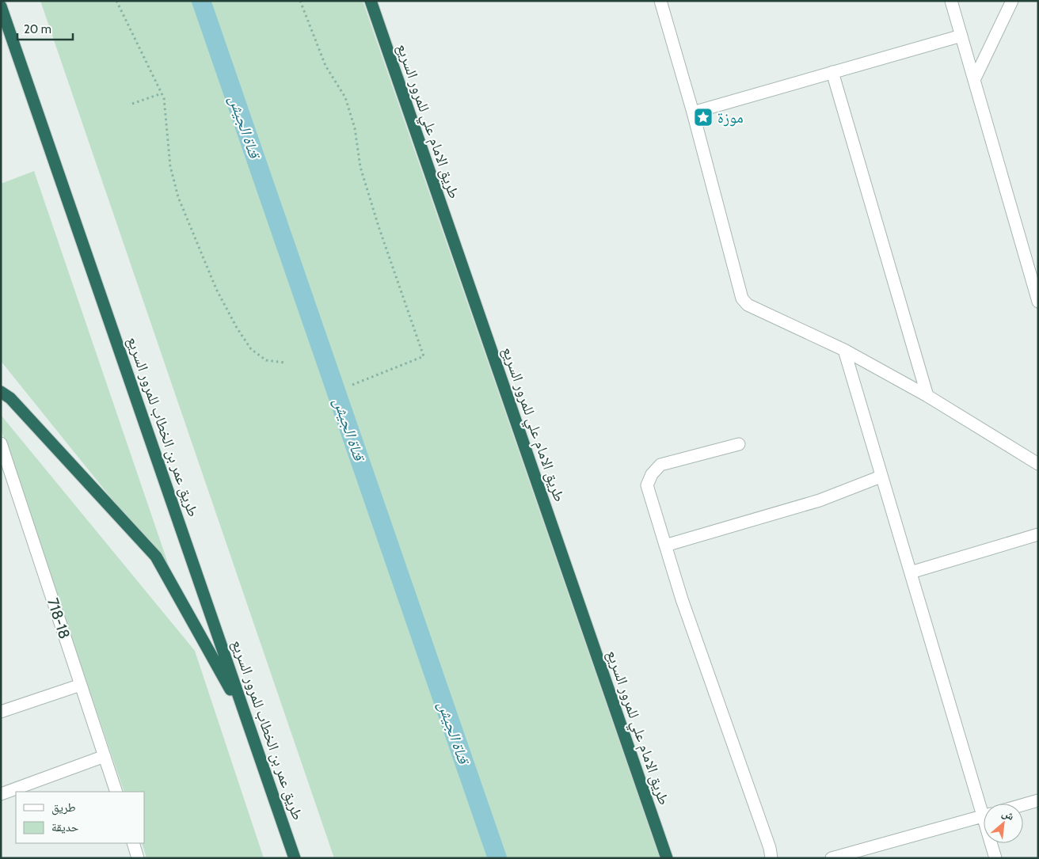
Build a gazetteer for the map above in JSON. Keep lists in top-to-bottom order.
{
  "streets": {
    "highway": ["طريق الامام علي للمرور السريع", "طريق عمر بن الخطاب للمرور السريع"],
    "street": ["718-18"]
  },
  "water": ["قناة الجيش"],
  "places": {
    "place": ["موزة"]
  },
  "legend": ["طريق", "حديقة"],
  "scale_bar": "20 m",
  "north": "top right"
}
